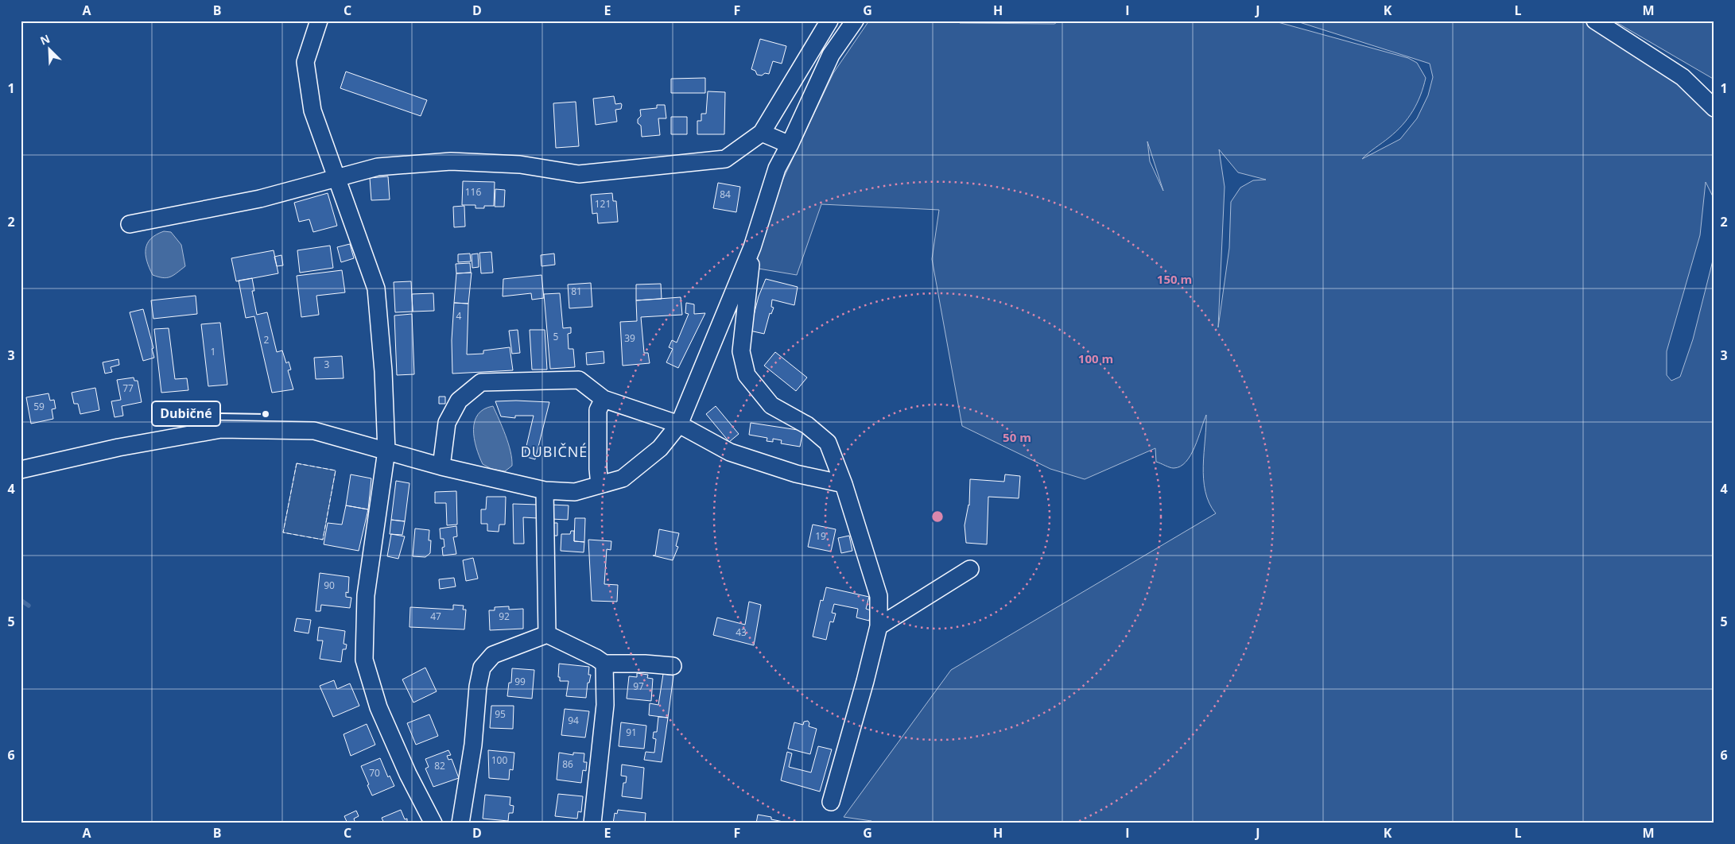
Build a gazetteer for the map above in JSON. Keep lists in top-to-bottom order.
{
  "districts": ["DUBIČNÉ"],
  "places": ["Dubičné"],
  "house_numbers": [
    "116",
    "84",
    "121",
    "81",
    "4",
    "5",
    "39",
    "2",
    "1",
    "3",
    "77",
    "59",
    "19",
    "90",
    "47",
    "92",
    "43",
    "99",
    "97",
    "95",
    "94",
    "91",
    "100",
    "86",
    "82",
    "70"
  ],
  "north": "top left",
  "grid": {
    "columns": [
      "A",
      "B",
      "C",
      "D",
      "E",
      "F",
      "G",
      "H",
      "I",
      "J",
      "K",
      "L",
      "M"
    ],
    "rows": [
      "1",
      "2",
      "3",
      "4",
      "5",
      "6"
    ]
  },
  "rings": ["150 m", "100 m", "50 m"]
}
